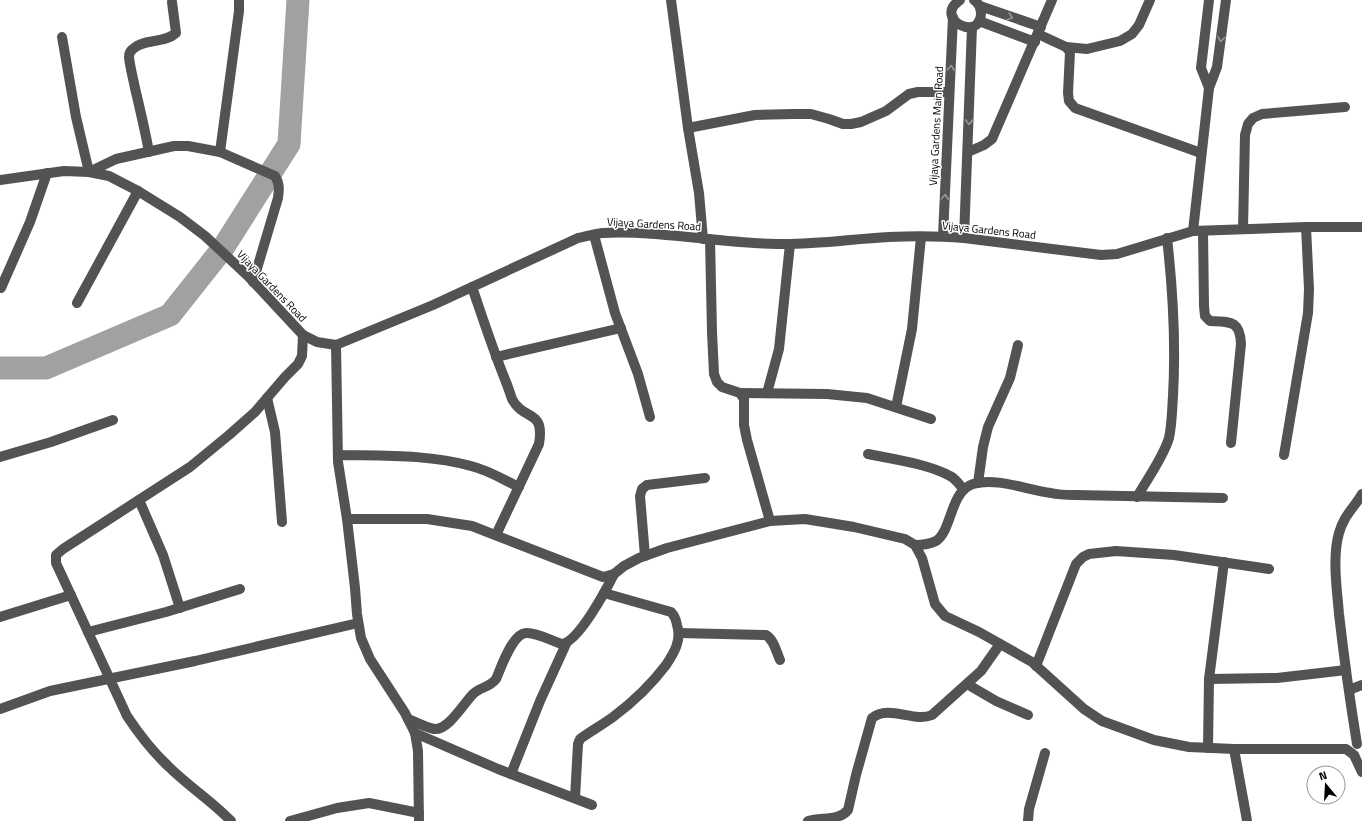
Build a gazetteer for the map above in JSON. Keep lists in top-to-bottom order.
{
  "streets": {
    "street": ["Vijaya Gardens Main Road", "Vijaya Gardens Road"]
  },
  "crossings": [
    ["Vijaya Gardens Main Road", "Vijaya Gardens Road"]
  ],
  "north": "top"
}
